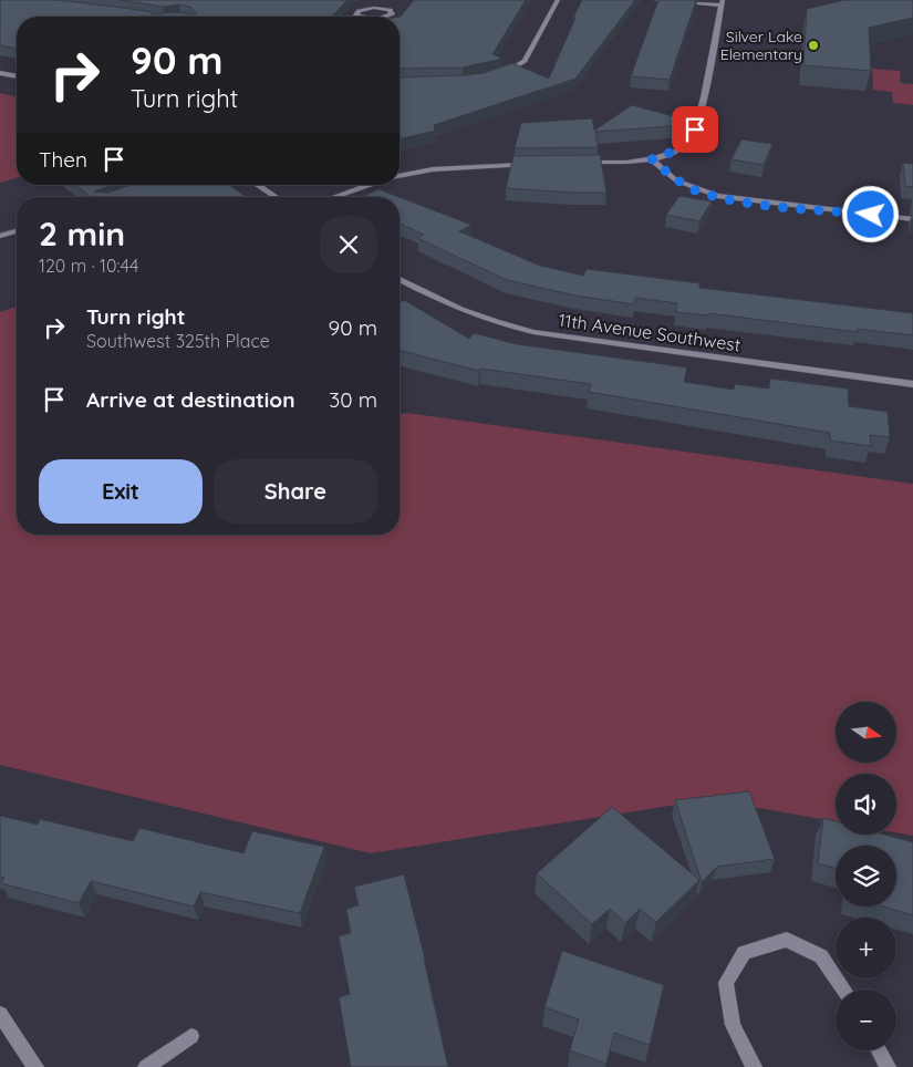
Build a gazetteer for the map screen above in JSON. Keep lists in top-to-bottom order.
{
  "streets": {
    "street": ["11th Avenue Southwest"]
  },
  "places": ["Silver Lake Elementary"],
  "north": "right",
  "page": {
    "turn": ["90 m", "Turn right"],
    "then": "Then",
    "heading": ["2 min", "120 m · 10:44"],
    "list": [
      {
        "name": "Turn right",
        "note": "Southwest 325th Place",
        "value": "90 m"
      },
      {
        "name": "Arrive at destination",
        "value": "30 m"
      }
    ],
    "buttons": ["Exit", "Share"],
    "map_buttons": ["+", "−"]
  }
}
